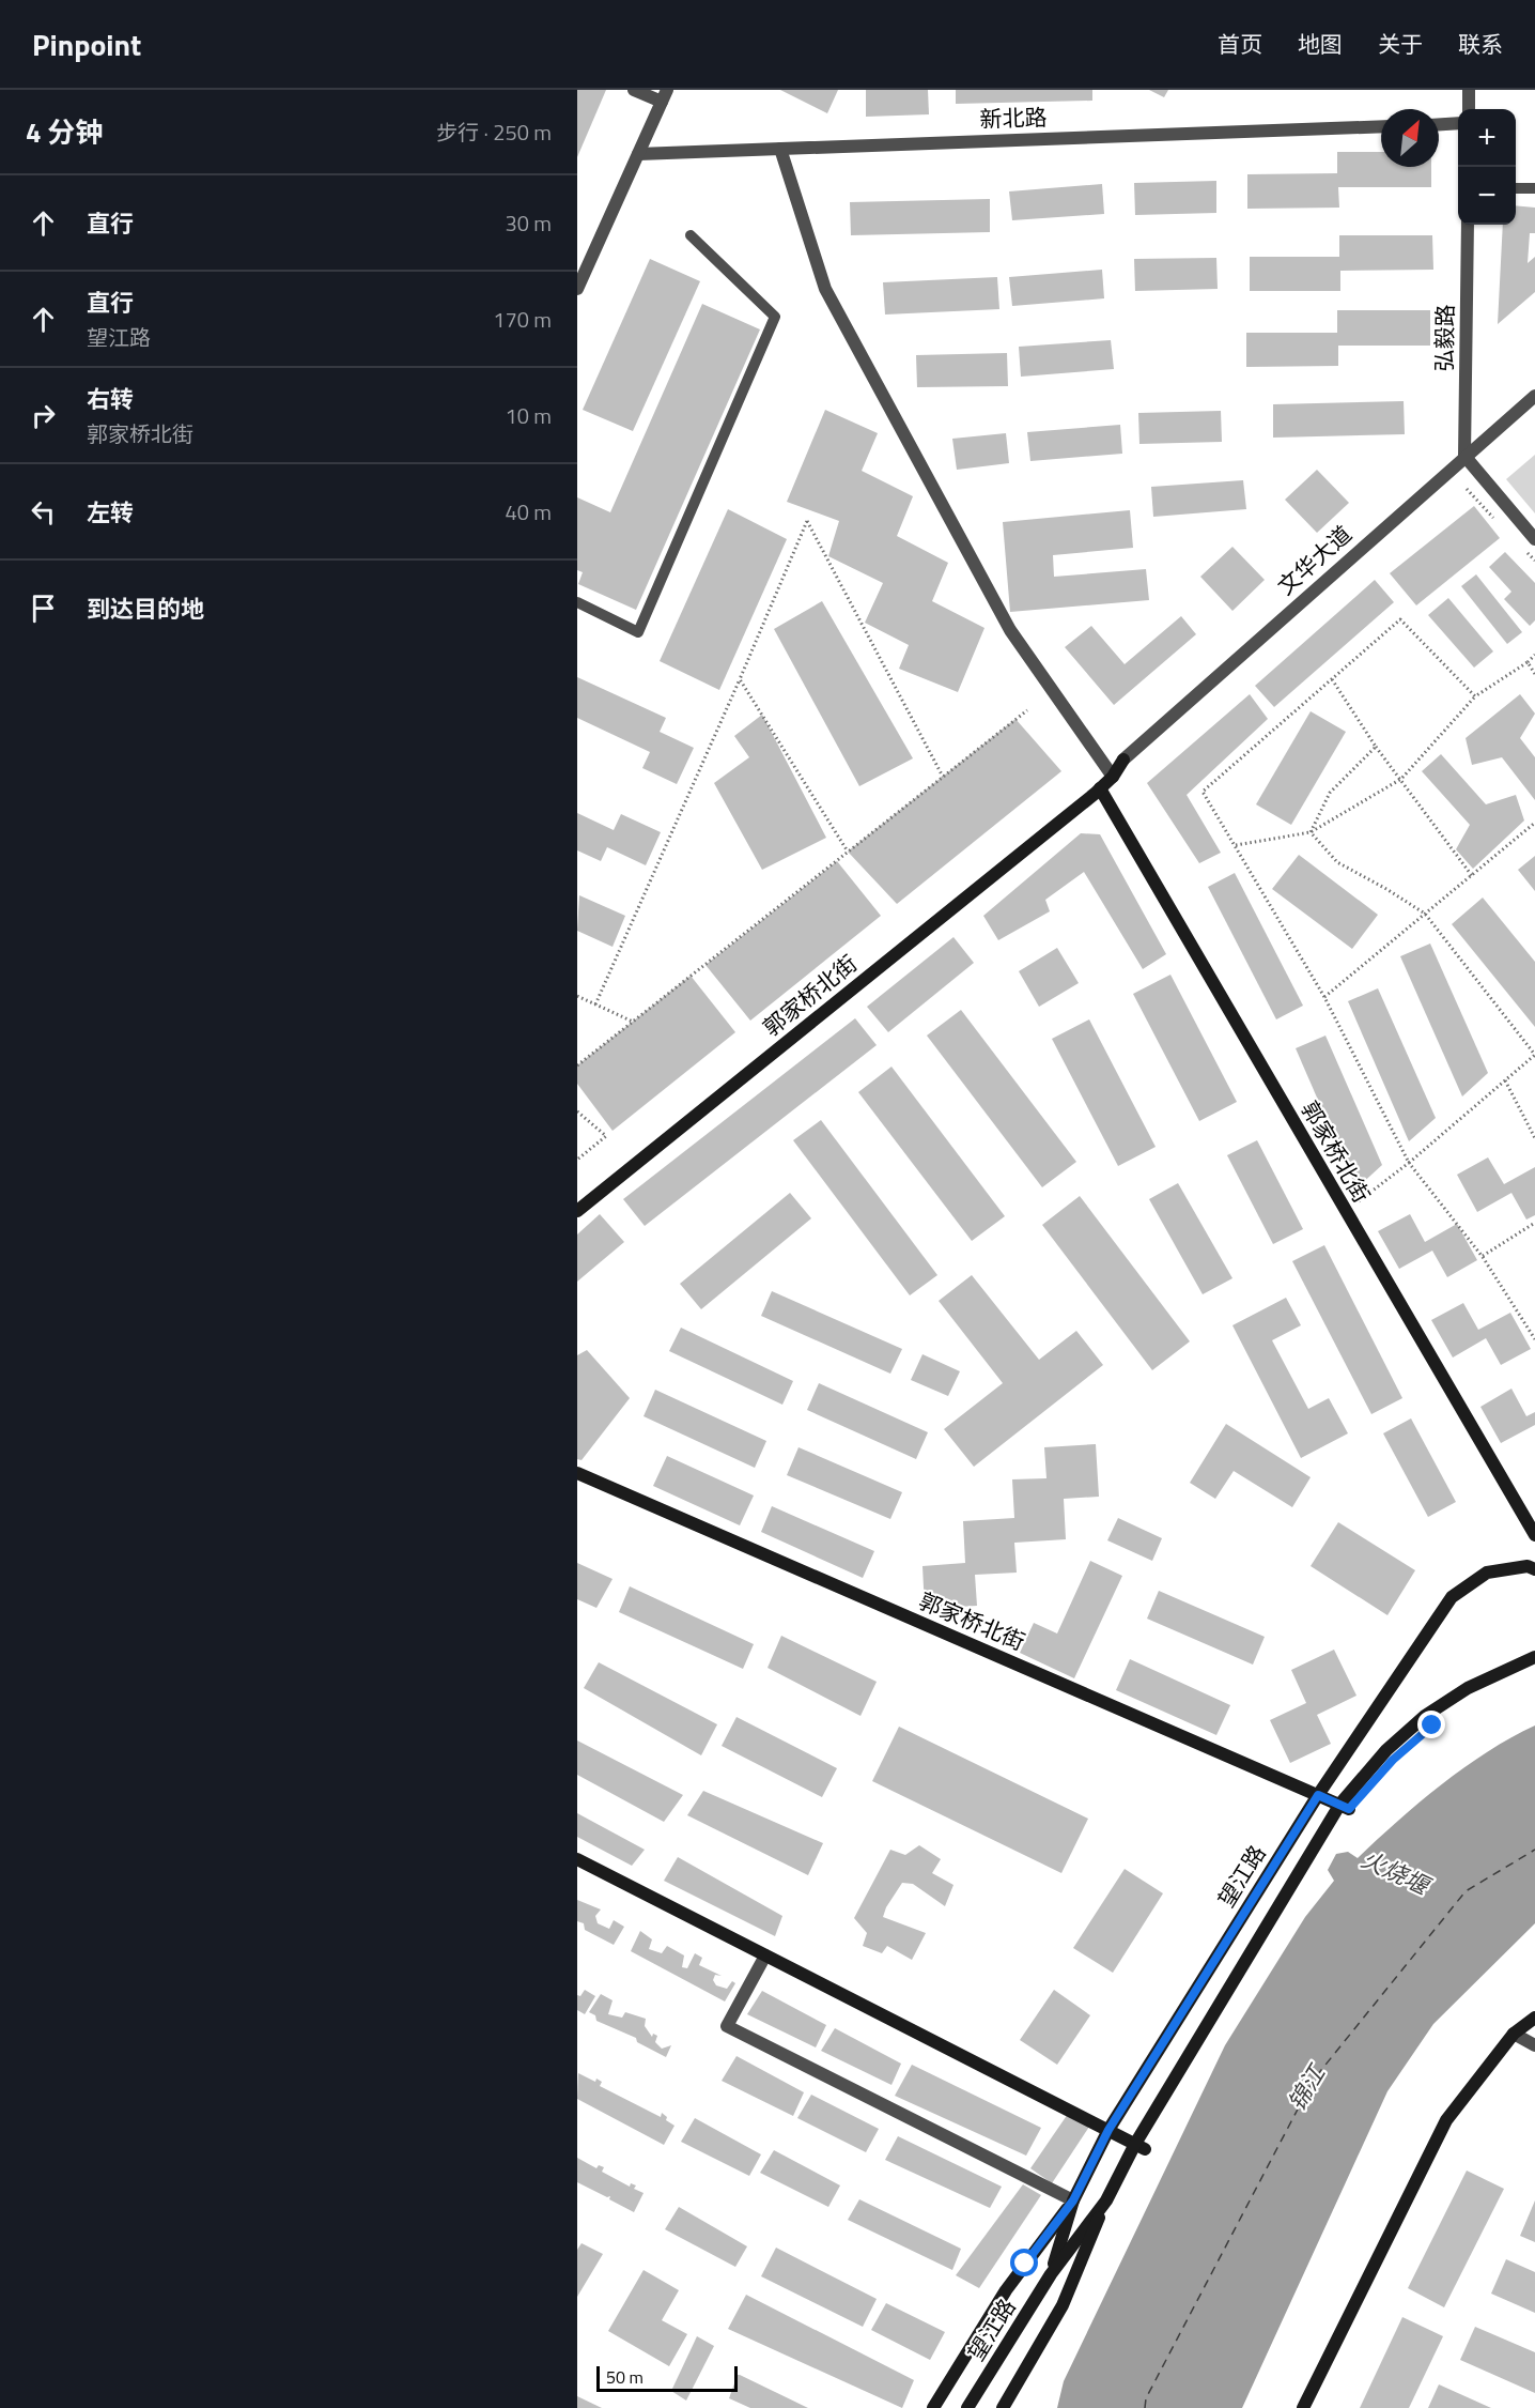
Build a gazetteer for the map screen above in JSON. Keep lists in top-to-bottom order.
{
  "streets": {
    "street": [
      "新北路",
      "弘毅路",
      "文华大道",
      "郭家桥北街",
      "望江路"
    ]
  },
  "crossings": [
    ["弘毅路", "文华大道"],
    ["文华大道", "郭家桥北街"],
    ["郭家桥北街", "望江路"]
  ],
  "water": ["火烧堰", "锦江"],
  "scale_bar": "50 m",
  "north": "top right",
  "page": {
    "header": "Pinpoint",
    "nav": [
      "首页",
      "地图",
      "关于",
      "联系"
    ],
    "heading": ["4 分钟", "步行 · 250 m"],
    "map_buttons": ["+", "−"],
    "list": [
      ["直行", "30 m"],
      ["直行", "望江路", "170 m"],
      ["右转", "郭家桥北街", "10 m"],
      ["左转", "40 m"],
      "到达目的地"
    ],
    "scale": "50 m"
  }
}
